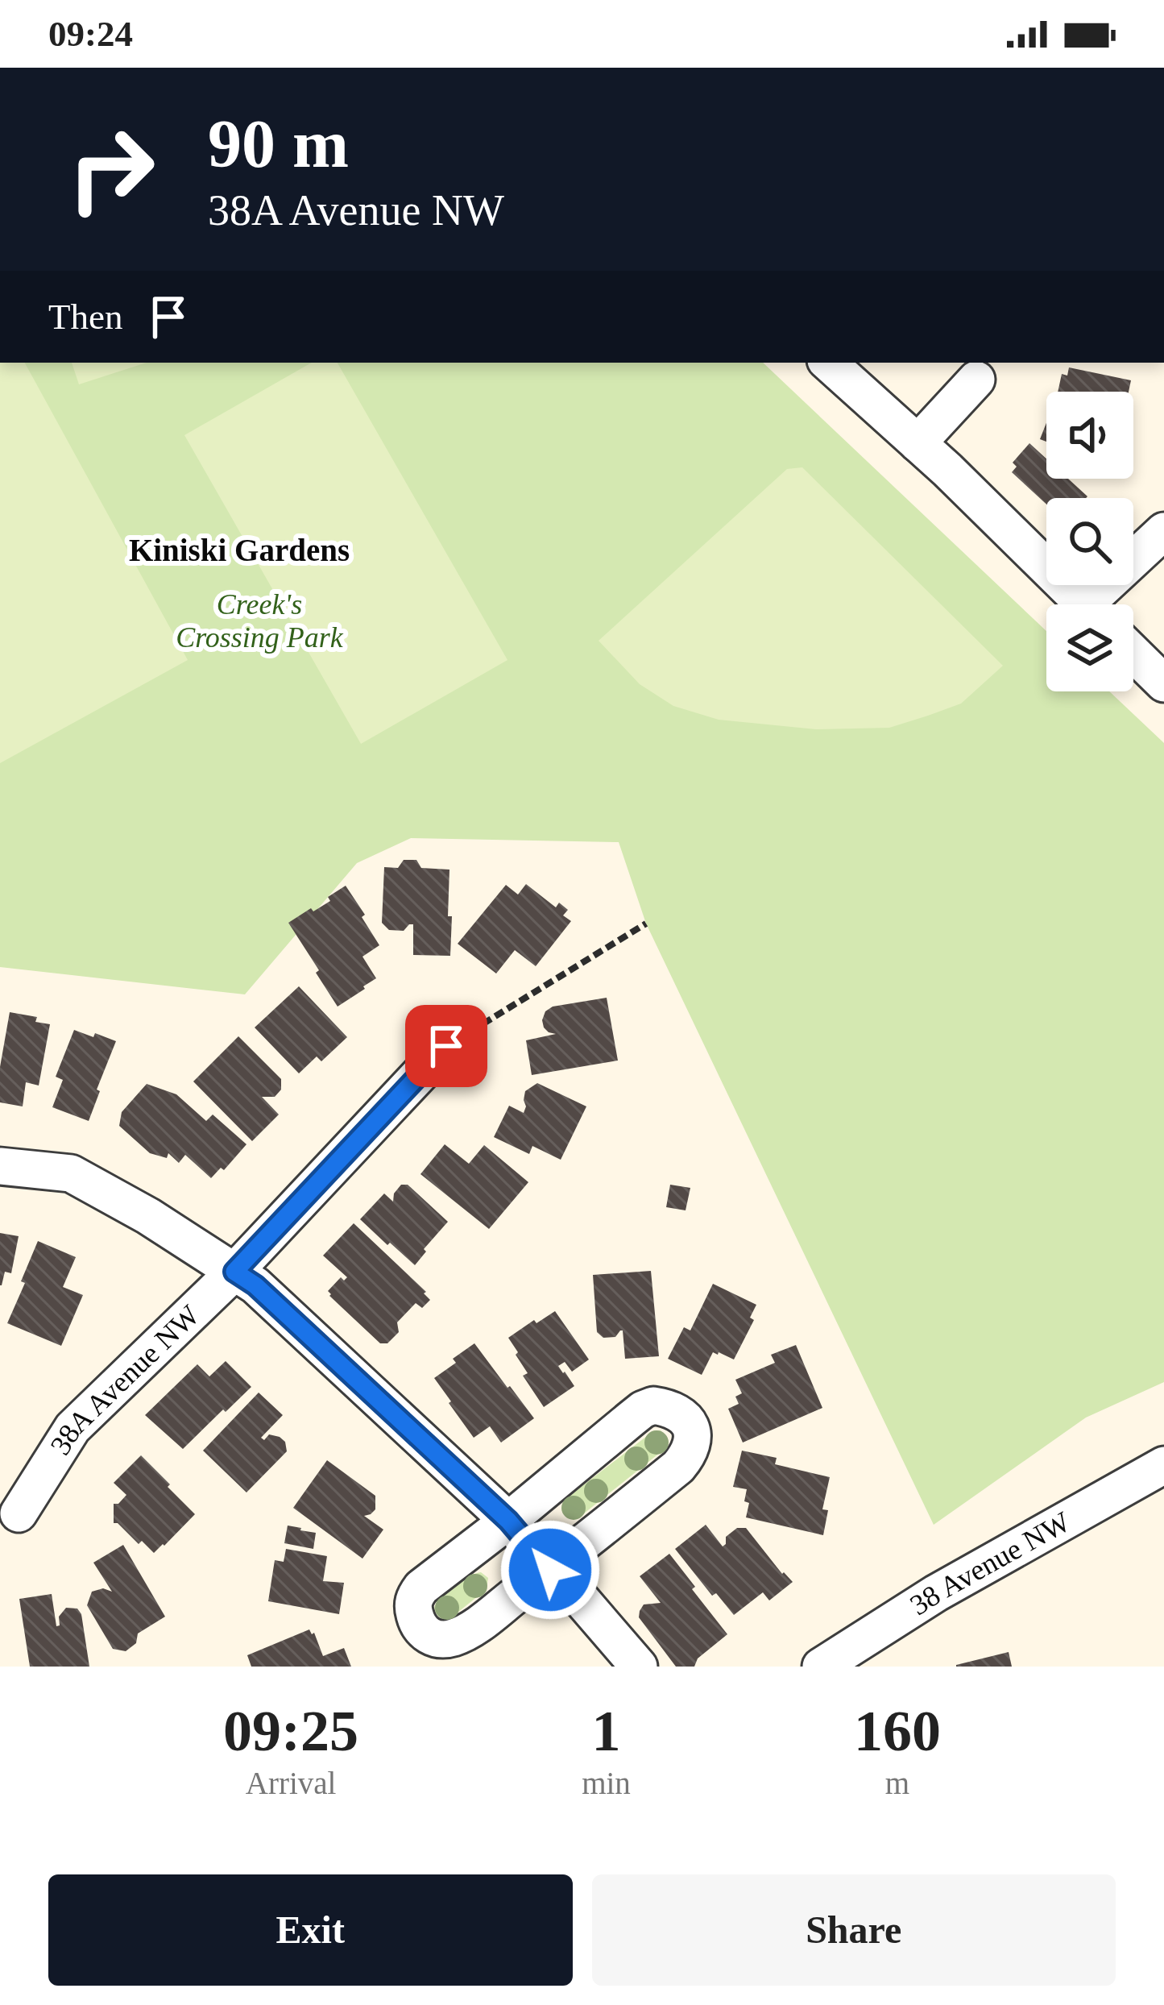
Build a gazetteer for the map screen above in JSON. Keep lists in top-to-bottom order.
{
  "streets": {
    "street": ["38A Avenue NW", "38 Avenue NW"]
  },
  "districts": ["Kiniski Gardens"],
  "parks": ["Creek's Crossing Park"],
  "page": {
    "status": "09:24",
    "turn": ["90 m", "38A Avenue NW"],
    "then": "Then",
    "eta": [
      "09:25",
      "Arrival",
      "1",
      "min",
      "160",
      "m"
    ],
    "buttons": ["Exit", "Share"]
  }
}
